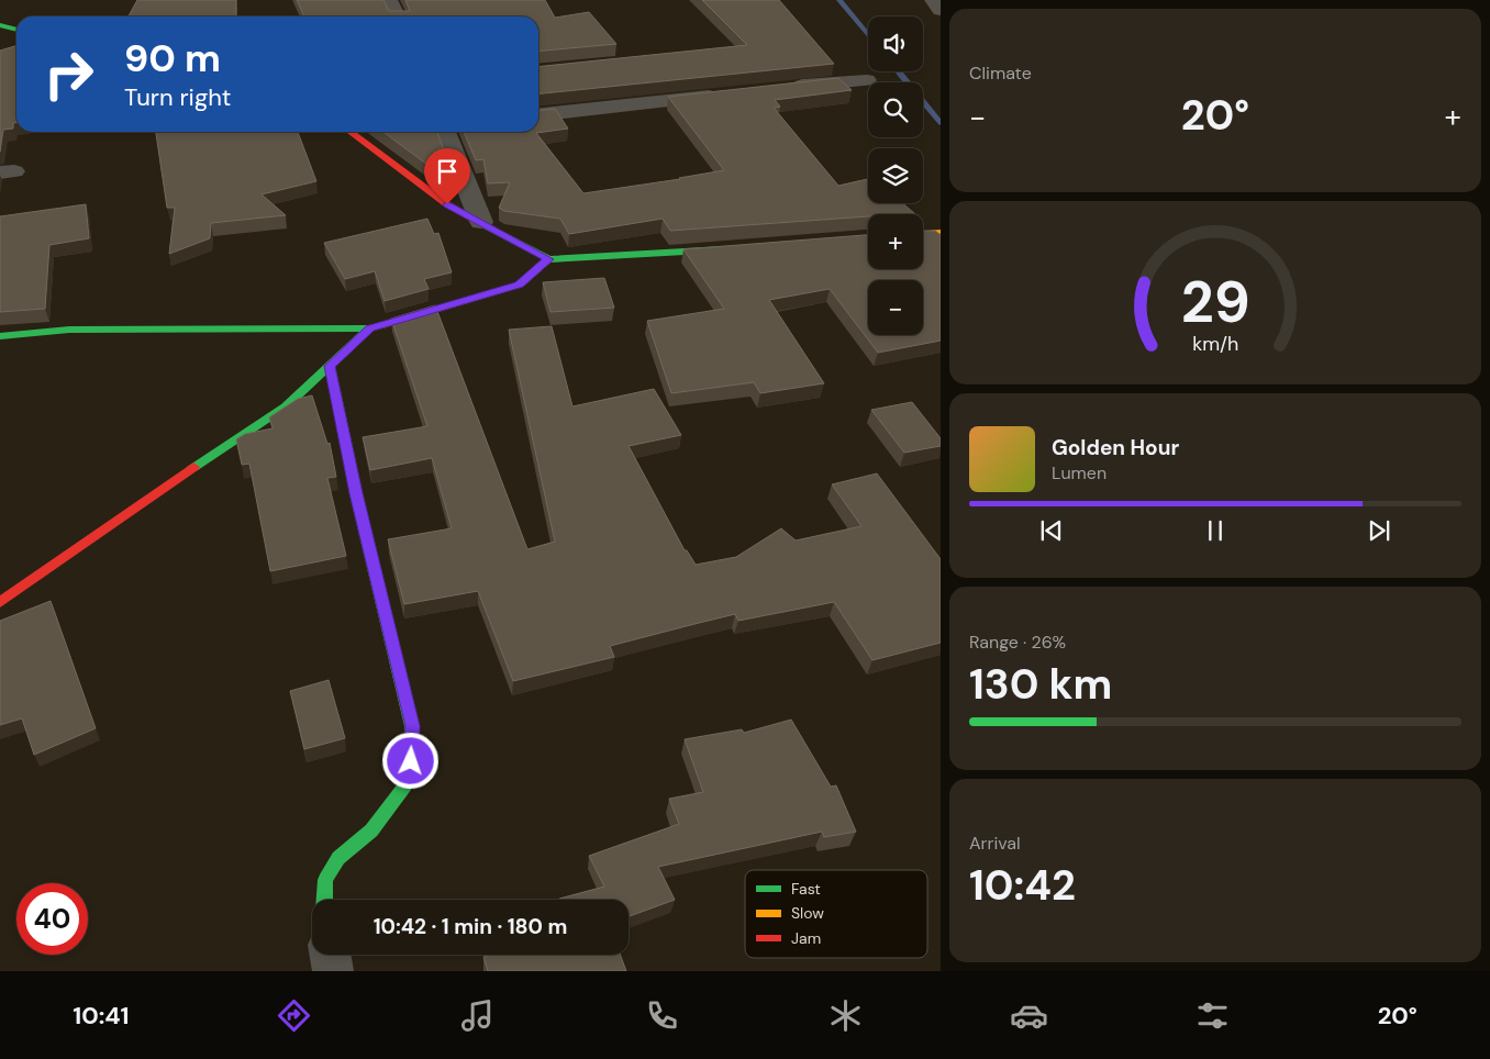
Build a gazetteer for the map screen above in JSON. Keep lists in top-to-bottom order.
{
  "legend": ["Fast", "Slow", "Jam"],
  "page": {
    "tile": [
      "Climate",
      ["Range · 26%", "130 km"],
      ["Arrival", "10:42"]
    ],
    "map_buttons": ["+", "−"],
    "turn": ["90 m", "Turn right"],
    "heat": ["−", "20°", "+"],
    "song": ["Golden Hour", "Lumen"],
    "limit": "40",
    "trip": "10:42 · 1 min · 180 m",
    "tabs": ["10:41", "20°"],
    "gauge": ["29", "km/h"]
  }
}
